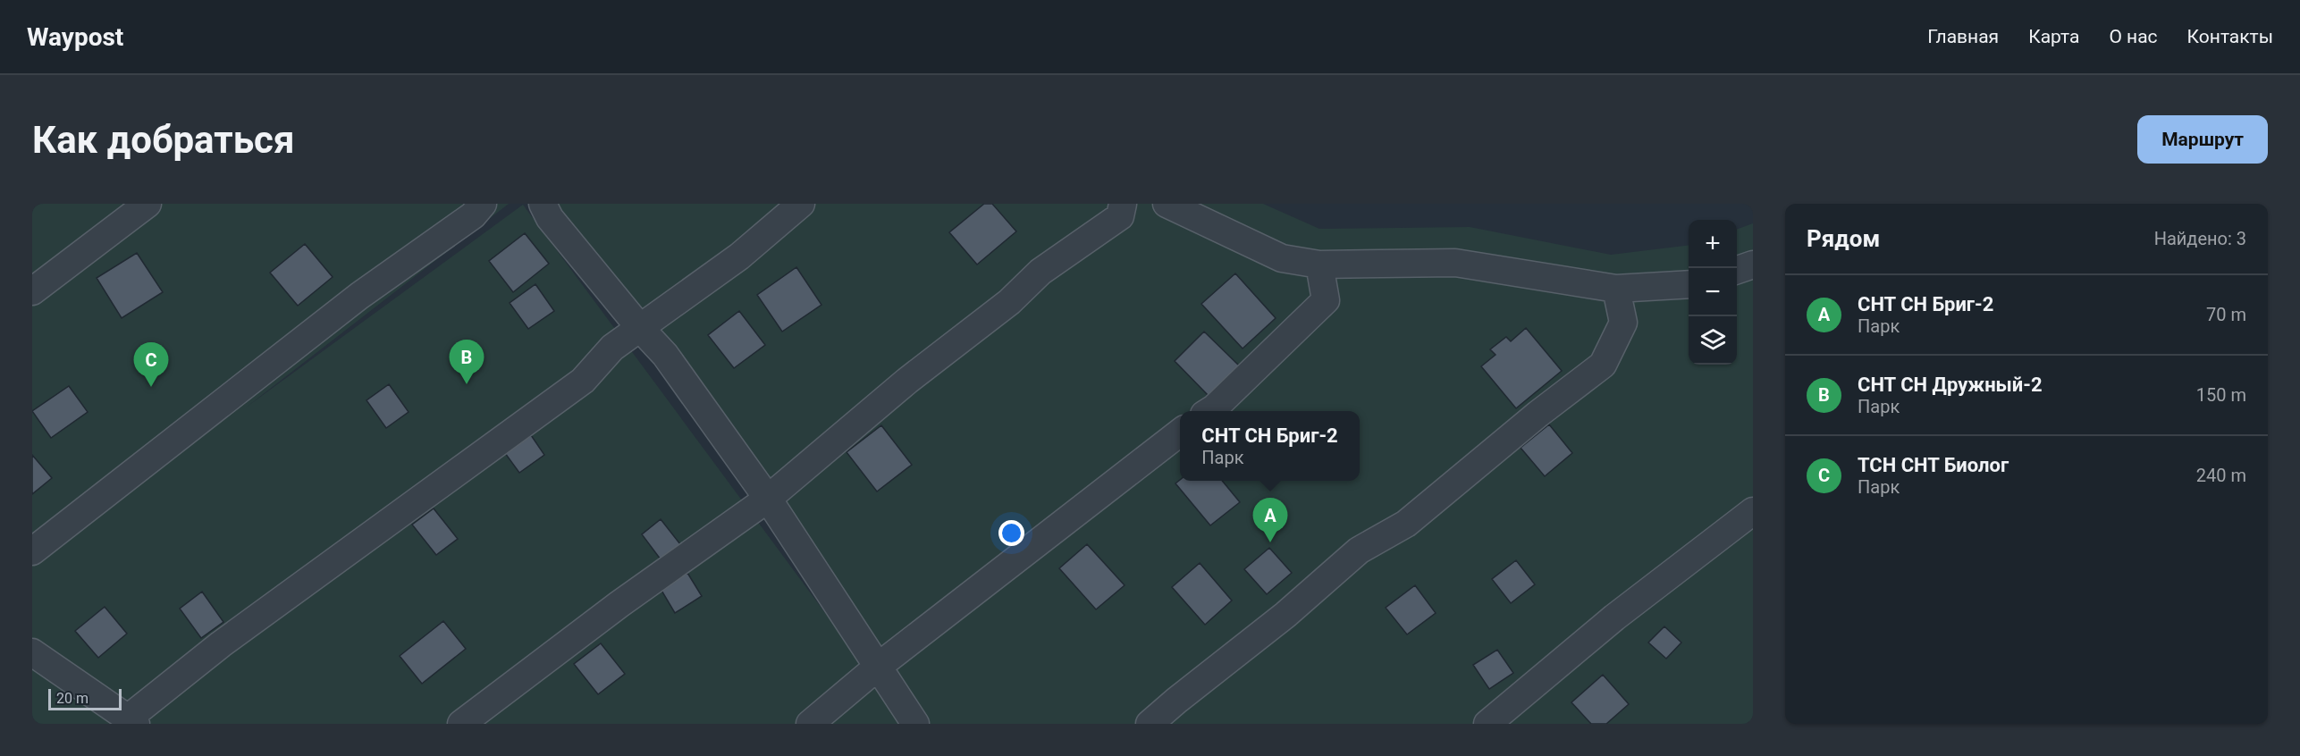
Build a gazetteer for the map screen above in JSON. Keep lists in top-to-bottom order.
{
  "scale_bar": "20 m",
  "page": {
    "header": "Waypost",
    "nav": [
      "Главная",
      "Карта",
      "О нас",
      "Контакты"
    ],
    "buttons": "Маршрут",
    "title": "Как добраться",
    "heading": ["Рядом", "Найдено: 3"],
    "map_buttons": ["+", "−"],
    "list": [
      {
        "mark": "A",
        "name": "СНТ СН Бриг-2",
        "note": "Парк",
        "value": "70 m"
      },
      {
        "mark": "B",
        "name": "СНТ СН Дружный-2",
        "note": "Парк",
        "value": "150 m"
      },
      {
        "mark": "C",
        "name": "ТСН СНТ Биолог",
        "note": "Парк",
        "value": "240 m"
      }
    ],
    "pins": ["B", "C", "A"],
    "popup": ["СНТ СН Бриг-2", "Парк"],
    "scale": "20 m"
  }
}
